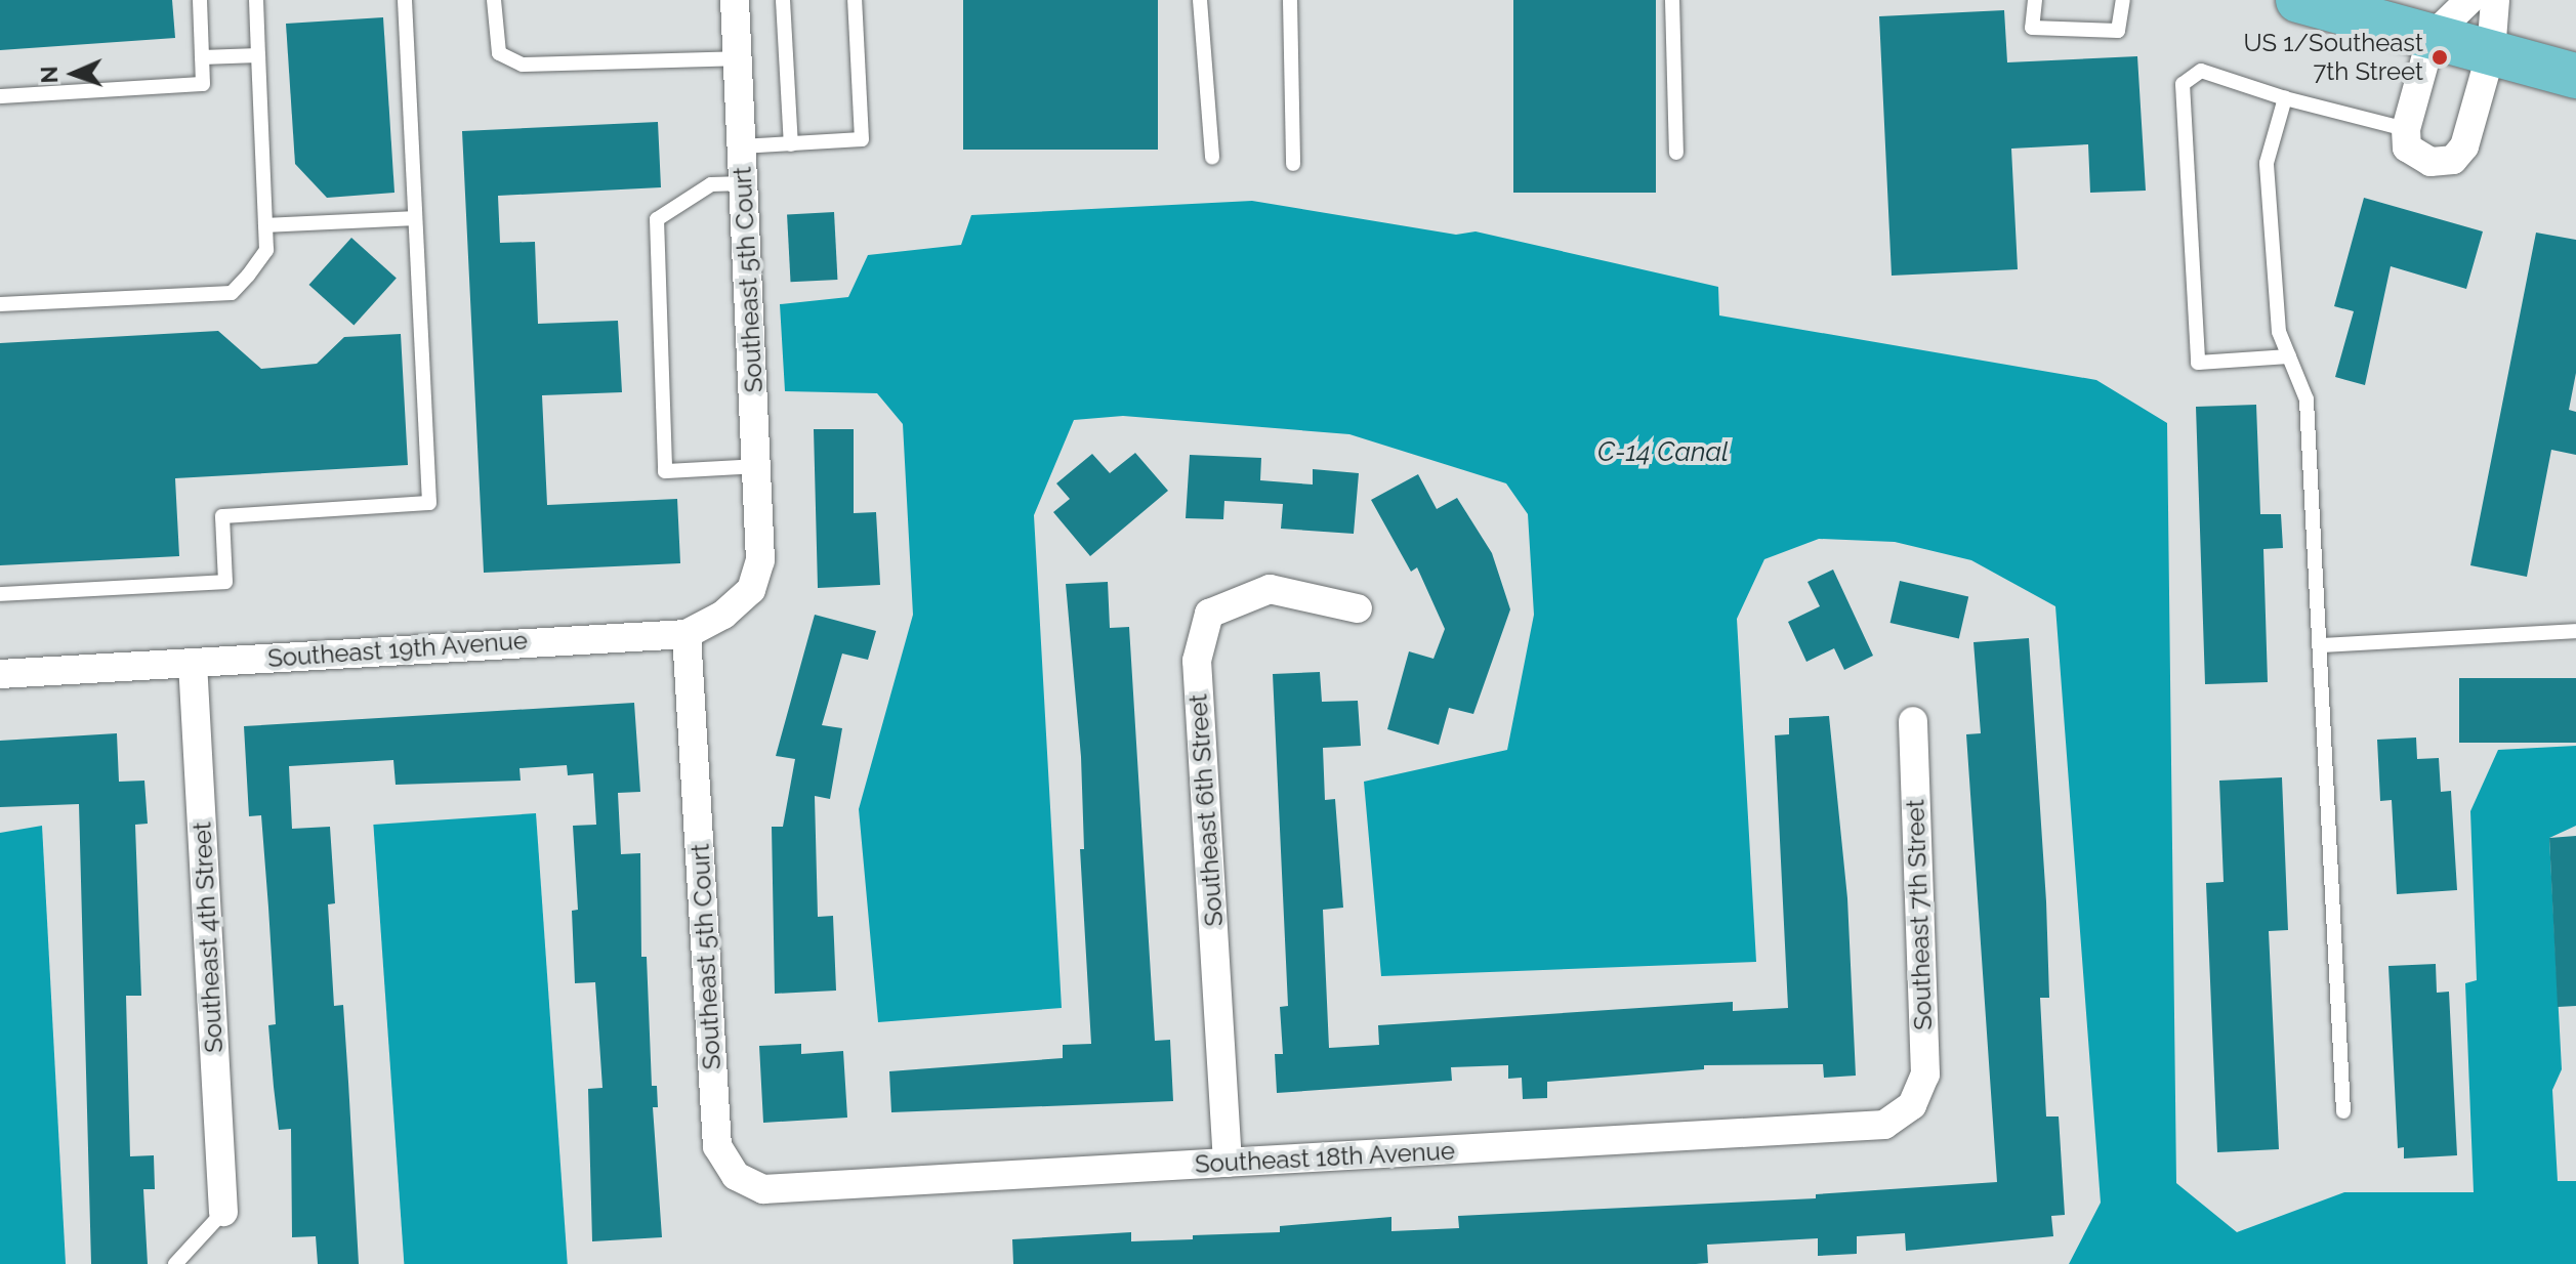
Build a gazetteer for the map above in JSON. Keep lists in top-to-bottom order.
{
  "streets": {
    "street": [
      "Southeast 5th Court",
      "Southeast 19th Avenue",
      "Southeast 6th Street",
      "Southeast 7th Street",
      "Southeast 4th Street",
      "Southeast 18th Avenue"
    ]
  },
  "crossings": [
    ["Southeast 5th Court", "Southeast 19th Avenue"],
    ["Southeast 5th Court", "Southeast 18th Avenue"],
    ["Southeast 19th Avenue", "Southeast 4th Street"],
    ["Southeast 6th Street", "Southeast 18th Avenue"],
    ["Southeast 7th Street", "Southeast 18th Avenue"]
  ],
  "water": ["C-14 Canal"],
  "places": ["US 1/Southeast 7th Street"],
  "north": "left"
}
